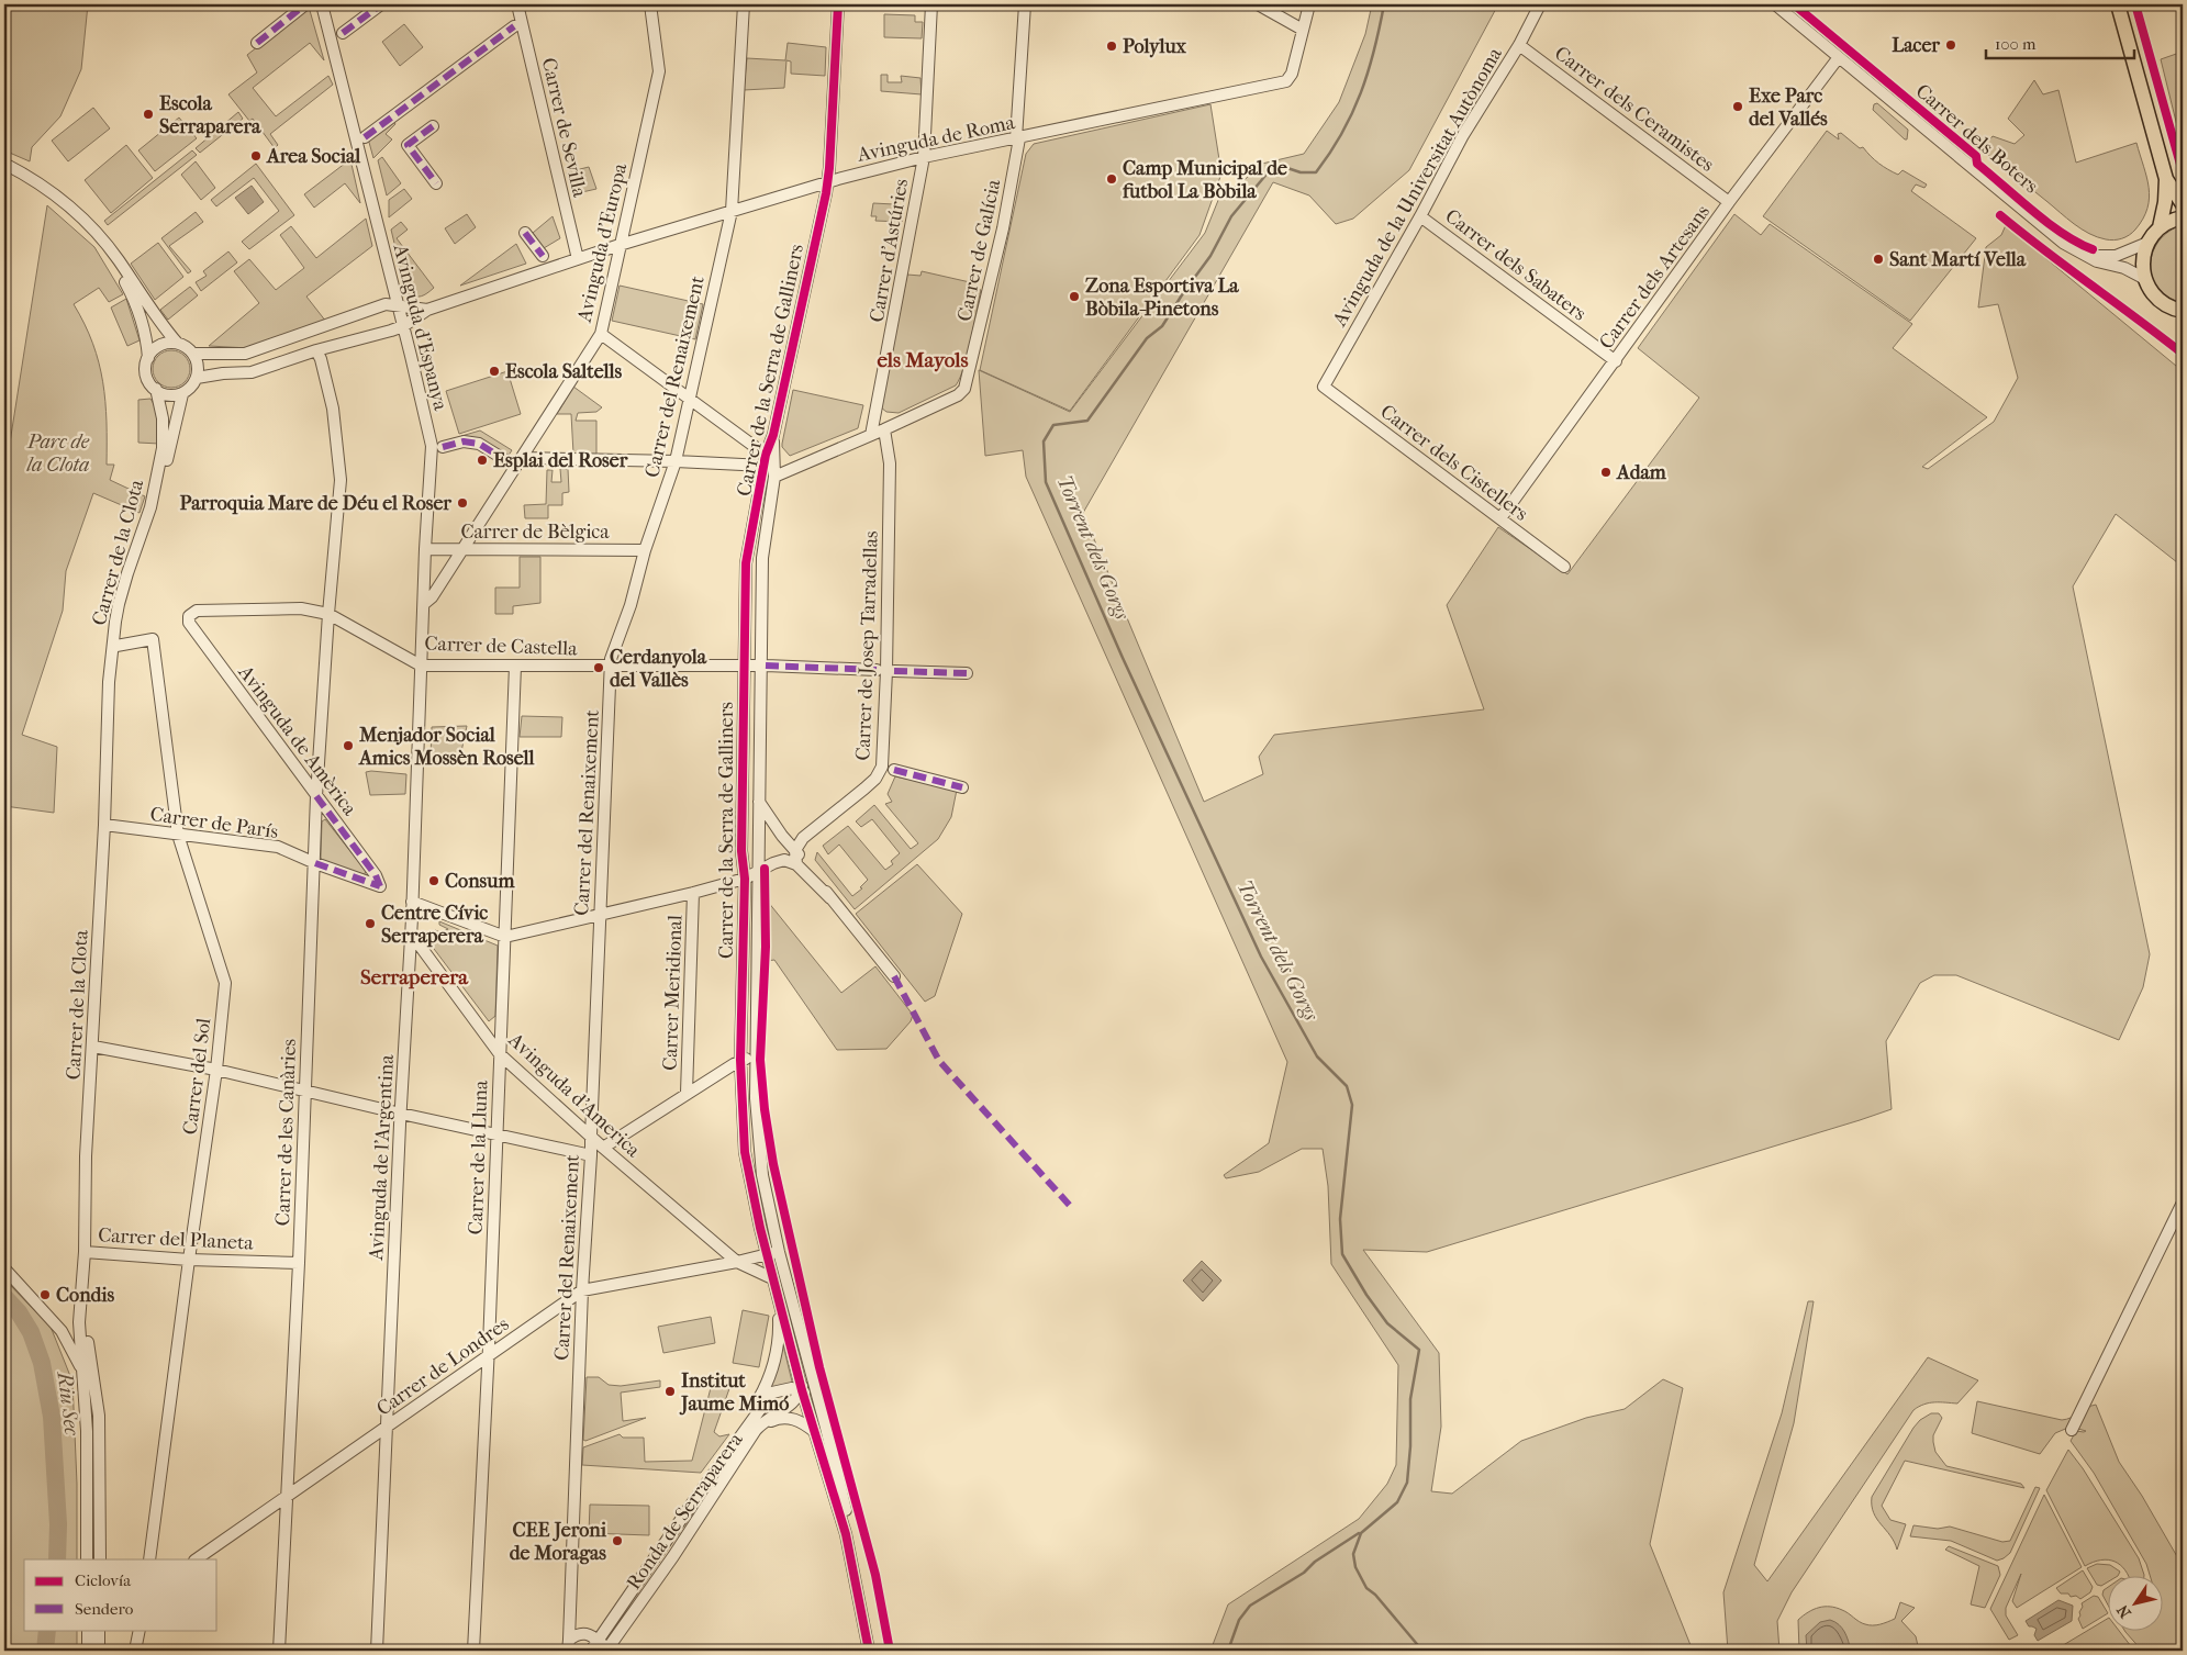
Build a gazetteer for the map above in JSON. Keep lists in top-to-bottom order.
{
  "streets": {
    "street": [
      "Carrer dels Ceramistes",
      "Carrer de Sevilla",
      "Avinguda de Roma",
      "Carrer dels Boters",
      "Avinguda de la Universitat Autònoma",
      "Avinguda d'Europa",
      "Carrer d'Astúries",
      "Carrer de Galícia",
      "Carrer dels Sabaters",
      "Carrer dels Artesans",
      "Avinguda d'Espanya",
      "Carrer de la Serra de Galliners",
      "Carrer del Renaixement",
      "Carrer dels Cistellers",
      "Carrer de Bèlgica",
      "Carrer de la Clota",
      "Carrer de Castella",
      "Carrer de Josep Tarradellas",
      "Avinguda de Amèrica",
      "Carrer de París",
      "Carrer Meridional",
      "Carrer del Sol",
      "Avinguda d'America",
      "Carrer de les Canàries",
      "Avinguda de l'Argentina",
      "Carrer de la Lluna",
      "Carrer del Planeta",
      "Carrer de Londres",
      "Ronda de Serraparera"
    ]
  },
  "crossings": [
    ["Carrer dels Ceramistes", "Avinguda de la Universitat Autònoma"],
    ["Carrer dels Ceramistes", "Carrer dels Artesans"],
    ["Carrer de Sevilla", "Avinguda de Roma"],
    ["Avinguda de Roma", "Avinguda d'Europa"],
    ["Avinguda de Roma", "Carrer d'Astúries"],
    ["Avinguda de Roma", "Carrer de Galícia"],
    ["Avinguda de Roma", "Avinguda d'Espanya"],
    ["Avinguda de Roma", "Carrer de la Serra de Galliners"],
    ["Avinguda de Roma", "Carrer del Renaixement"],
    ["Avinguda de Roma", "Carrer de la Clota"],
    ["Avinguda de Roma", "Carrer de les Canàries"],
    ["Carrer dels Boters", "Carrer dels Artesans"],
    ["Avinguda de la Universitat Autònoma", "Carrer dels Sabaters"],
    ["Avinguda de la Universitat Autònoma", "Carrer dels Cistellers"],
    ["Avinguda d'Europa", "Avinguda d'Espanya"],
    ["Avinguda d'Europa", "Carrer de Bèlgica"],
    ["Carrer d'Astúries", "Carrer de Galícia"],
    ["Carrer de Galícia", "Carrer de la Serra de Galliners"],
    ["Carrer de Galícia", "Carrer de Josep Tarradellas"],
    ["Carrer dels Sabaters", "Carrer dels Artesans"],
    ["Carrer dels Artesans", "Carrer dels Cistellers"],
    ["Avinguda d'Espanya", "Carrer de Bèlgica"],
    ["Avinguda d'Espanya", "Carrer de Castella"],
    ["Avinguda d'Espanya", "Avinguda de l'Argentina"],
    ["Carrer de la Serra de Galliners", "Carrer de Castella"],
    ["Carrer de la Serra de Galliners", "Carrer de Londres"],
    ["Carrer de la Serra de Galliners", "Ronda de Serraparera"],
    ["Carrer del Renaixement", "Carrer de Bèlgica"],
    ["Carrer del Renaixement", "Carrer de Castella"],
    ["Carrer del Renaixement", "Avinguda d'America"],
    ["Carrer del Renaixement", "Carrer de Londres"],
    ["Carrer de la Clota", "Carrer de París"],
    ["Carrer de la Clota", "Carrer del Sol"],
    ["Carrer de la Clota", "Carrer del Planeta"],
    ["Carrer de Castella", "Avinguda de Amèrica"],
    ["Carrer de Castella", "Carrer de les Canàries"],
    ["Carrer de Castella", "Avinguda de l'Argentina"],
    ["Carrer de Castella", "Carrer de la Lluna"],
    ["Avinguda de Amèrica", "Carrer de París"],
    ["Avinguda de Amèrica", "Carrer de les Canàries"],
    ["Carrer de París", "Carrer del Sol"],
    ["Carrer de París", "Carrer de les Canàries"],
    ["Carrer del Sol", "Carrer del Planeta"],
    ["Avinguda d'America", "Avinguda de l'Argentina"],
    ["Avinguda d'America", "Carrer de la Lluna"],
    ["Avinguda d'America", "Carrer de Londres"],
    ["Carrer de les Canàries", "Carrer del Planeta"],
    ["Carrer de les Canàries", "Carrer de Londres"],
    ["Avinguda de l'Argentina", "Carrer de Londres"],
    ["Carrer de la Lluna", "Carrer de Londres"]
  ],
  "districts": ["els Mayols", "Serraperera"],
  "water": ["Torrent dels Gorgs", "Riu Sec"],
  "parks": ["Parc de la Clota"],
  "places": [
    "Lacer",
    "Polylux",
    "Exe Parc del Vallés",
    "Escola Serraparera",
    "Area Social",
    "Camp Municipal de futbol La Bòbila",
    "Sant Martí Vella",
    "Zona Esportiva La Bòbila-Pinetons",
    "Escola Saltells",
    "Esplai del Roser",
    "Adam",
    "Parroquia Mare de Déu el Roser",
    "Cerdanyola del Vallès",
    "Menjador Social Amics Mossèn Rosell",
    "Consum",
    "Centre Cívic Serraperera",
    "Condis",
    "Institut Jaume Mimó",
    "CEE Jeroni de Moragas"
  ],
  "legend": ["Ciclovía", "Sendero"],
  "scale_bar": "100 m",
  "north": "bottom left"
}
